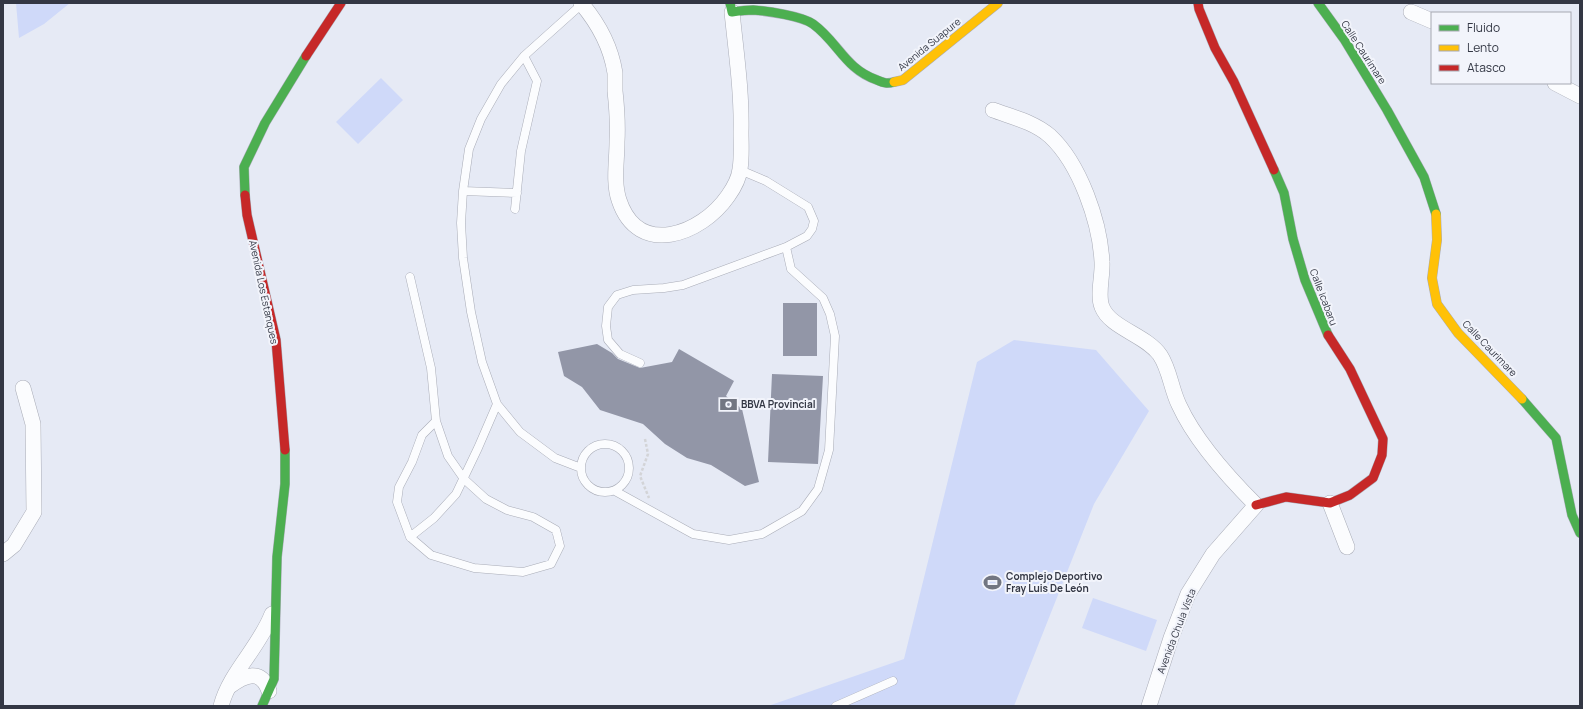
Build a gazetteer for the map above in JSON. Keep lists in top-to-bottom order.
{
  "streets": {
    "street": [
      "Avenida Suapure",
      "Calle Caurimare",
      "Avenida Los Estanques",
      "Calle Icabaru",
      "Avenida Chula Vista"
    ]
  },
  "crossings": [
    ["Calle Icabaru", "Avenida Chula Vista"]
  ],
  "places": {
    "bank": ["BBVA Provincial"],
    "sports": ["Complejo Deportivo Fray Luis De León"]
  },
  "legend": ["Fluido", "Lento", "Atasco"]
}
